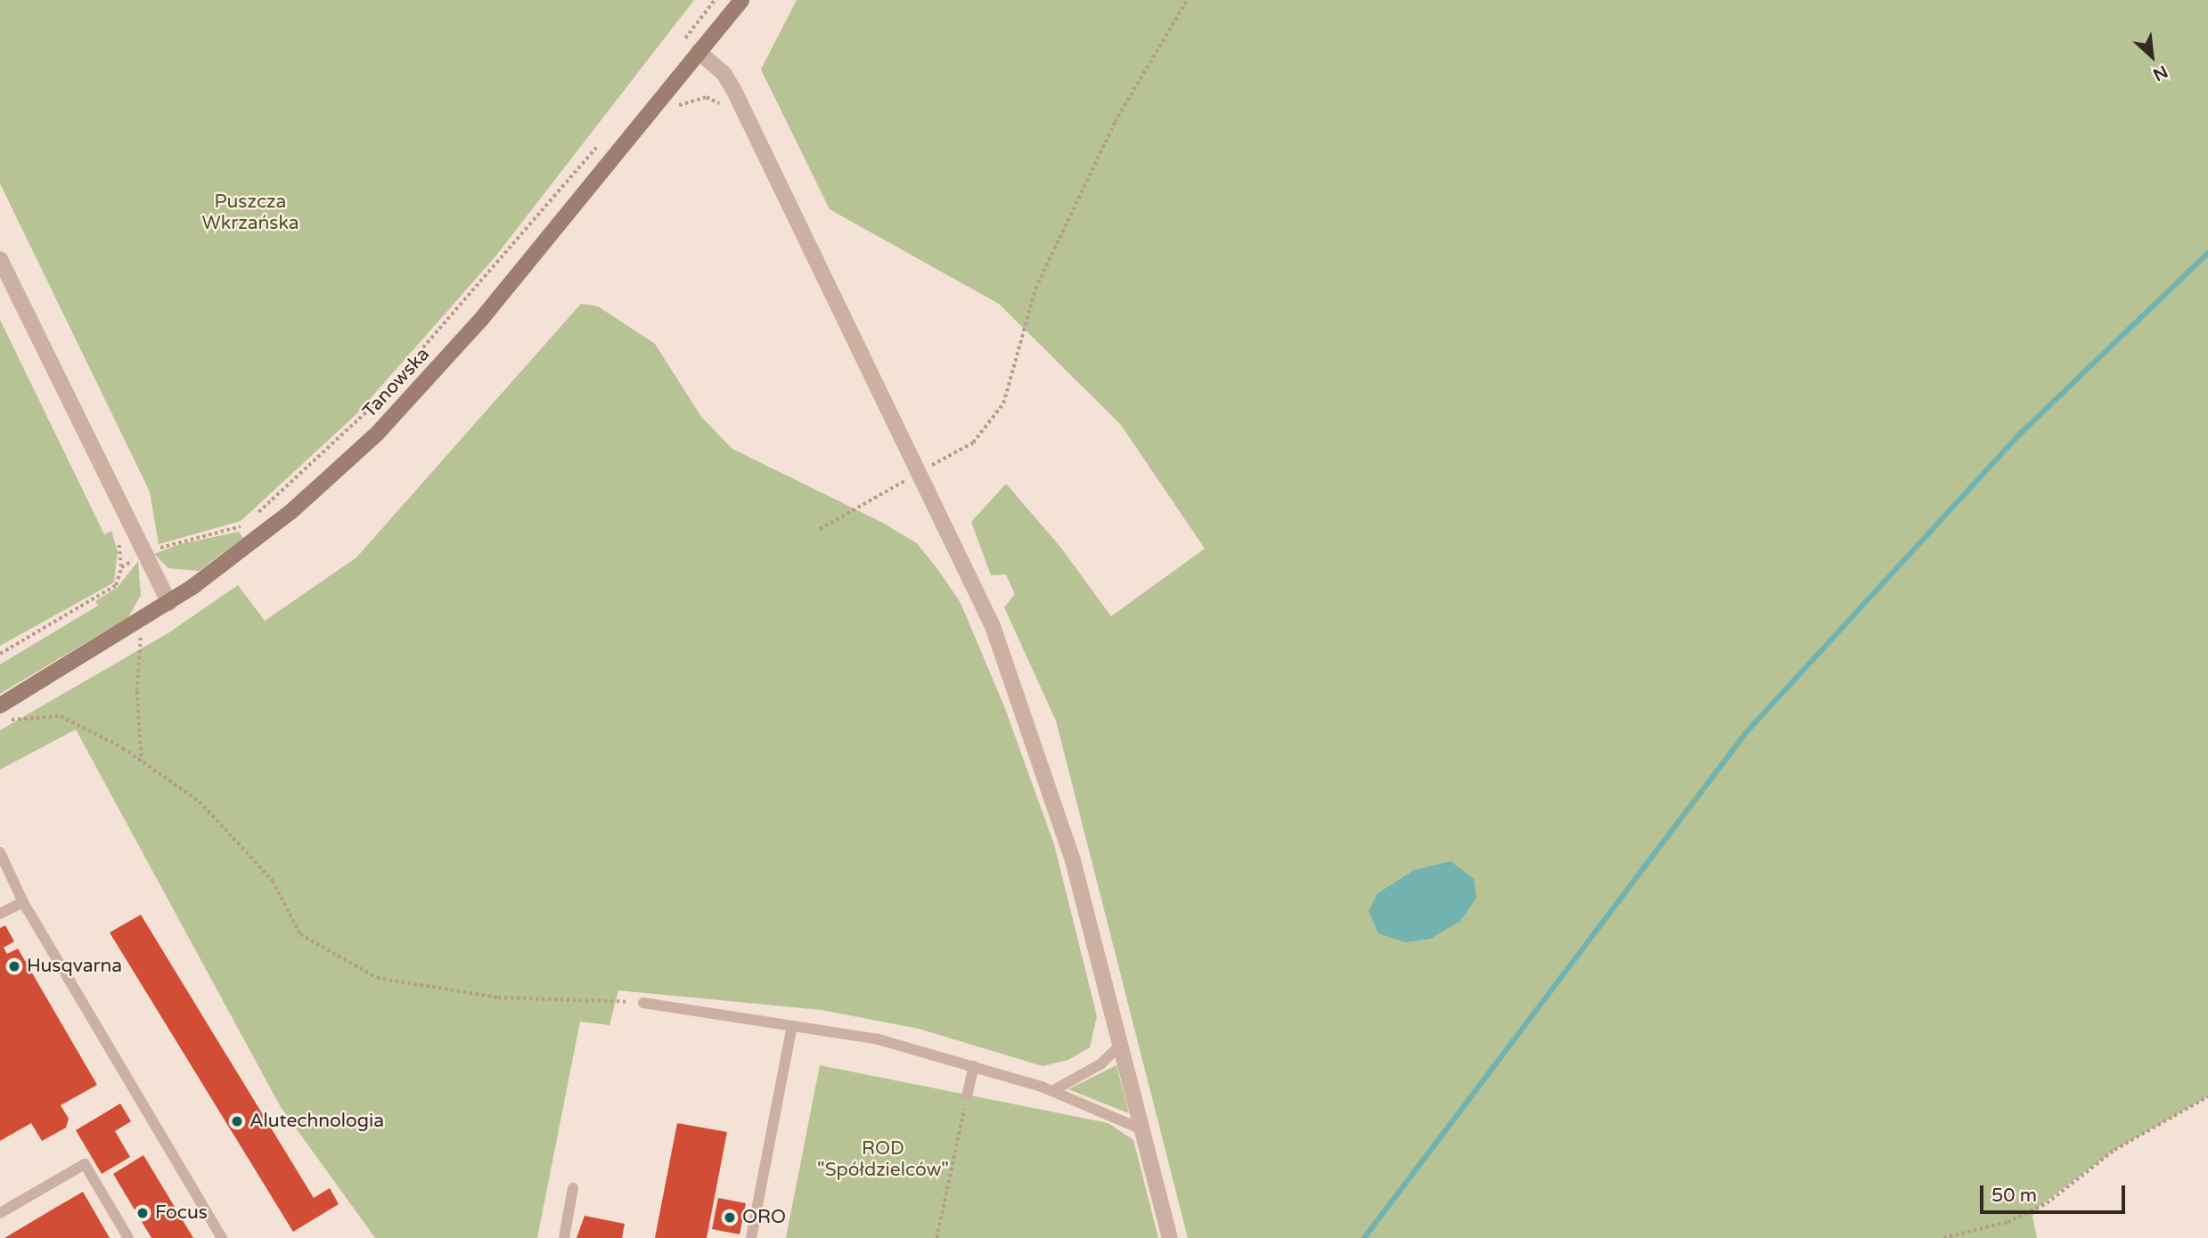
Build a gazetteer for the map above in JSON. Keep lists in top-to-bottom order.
{
  "streets": {
    "main road": ["Tanowska"]
  },
  "parks": ["Puszcza Wkrzańska", "ROD \"Spółdzielców\""],
  "places": [
    "Husqvarna",
    "Alutechnologia",
    "Focus",
    "ORO"
  ],
  "scale_bar": "50 m",
  "north": "bottom right"
}
